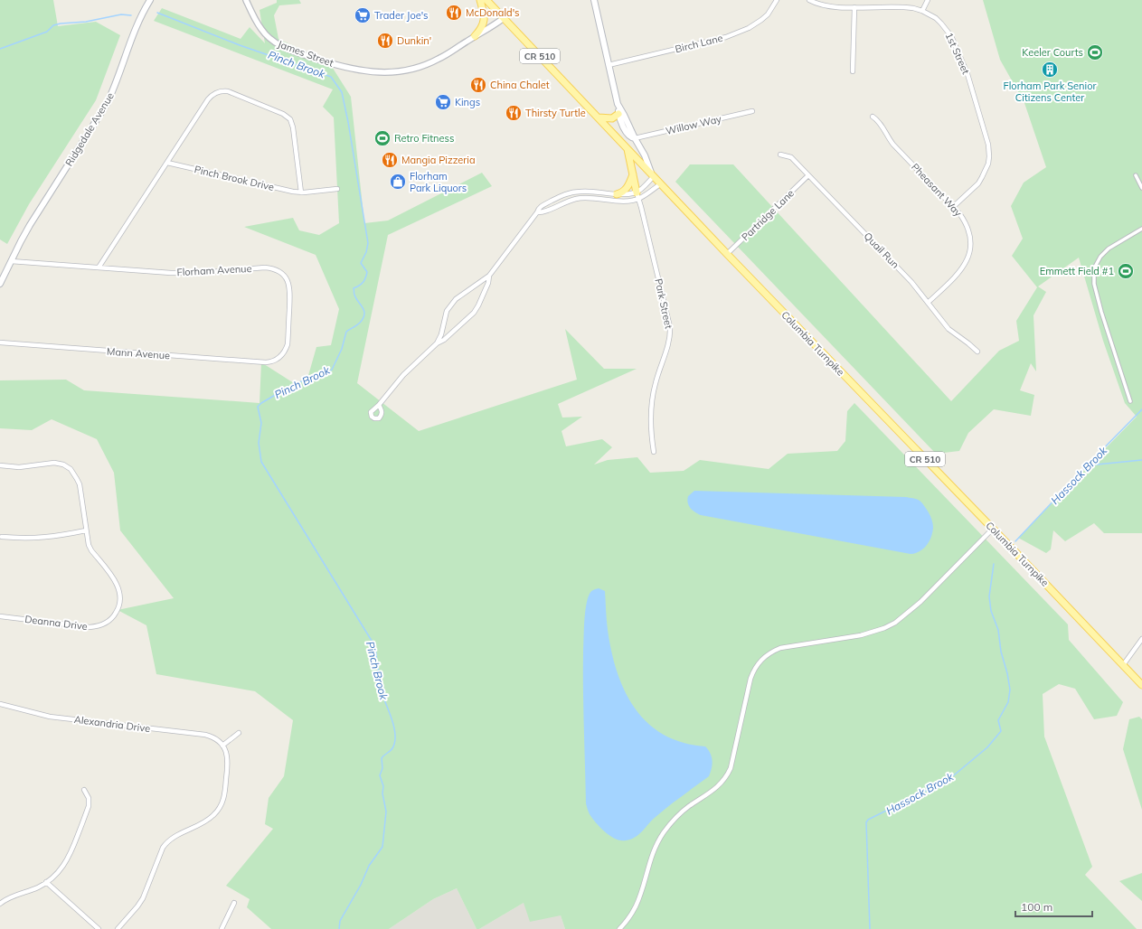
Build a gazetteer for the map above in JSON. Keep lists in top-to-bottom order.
{
  "streets": {
    "main road": ["CR 510", "Ridgedale Avenue", "Columbia Turnpike"],
    "street": [
      "Birch Lane",
      "James Street",
      "1st Street",
      "Willow Way",
      "Pinch Brook Drive",
      "Pheasant Way",
      "Partridge Lane",
      "Quail Run",
      "Florham Avenue",
      "Park Street",
      "Mann Avenue",
      "Deanna Drive",
      "Alexandria Drive"
    ]
  },
  "crossings": [
    ["James Street", "Columbia Turnpike"],
    ["1st Street", "Pheasant Way"],
    ["Ridgedale Avenue", "Florham Avenue"],
    ["Pheasant Way", "Quail Run"],
    ["Partridge Lane", "Quail Run"],
    ["Partridge Lane", "Columbia Turnpike"],
    ["Florham Avenue", "Mann Avenue"]
  ],
  "water": ["Pinch Brook", "Hassock Brook"],
  "places": {
    "restaurant": [
      "McDonald's",
      "Dunkin'",
      "China Chalet",
      "Thirsty Turtle",
      "Mangia Pizzeria"
    ],
    "supermarket": ["Trader Joe's", "Kings"],
    "sports": ["Keeler Courts", "Retro Fitness", "Emmett Field #1"],
    "building": ["Florham Park Senior Citizens Center"],
    "shop": ["Florham Park Liquors"]
  },
  "scale_bar": "100 m"
}
